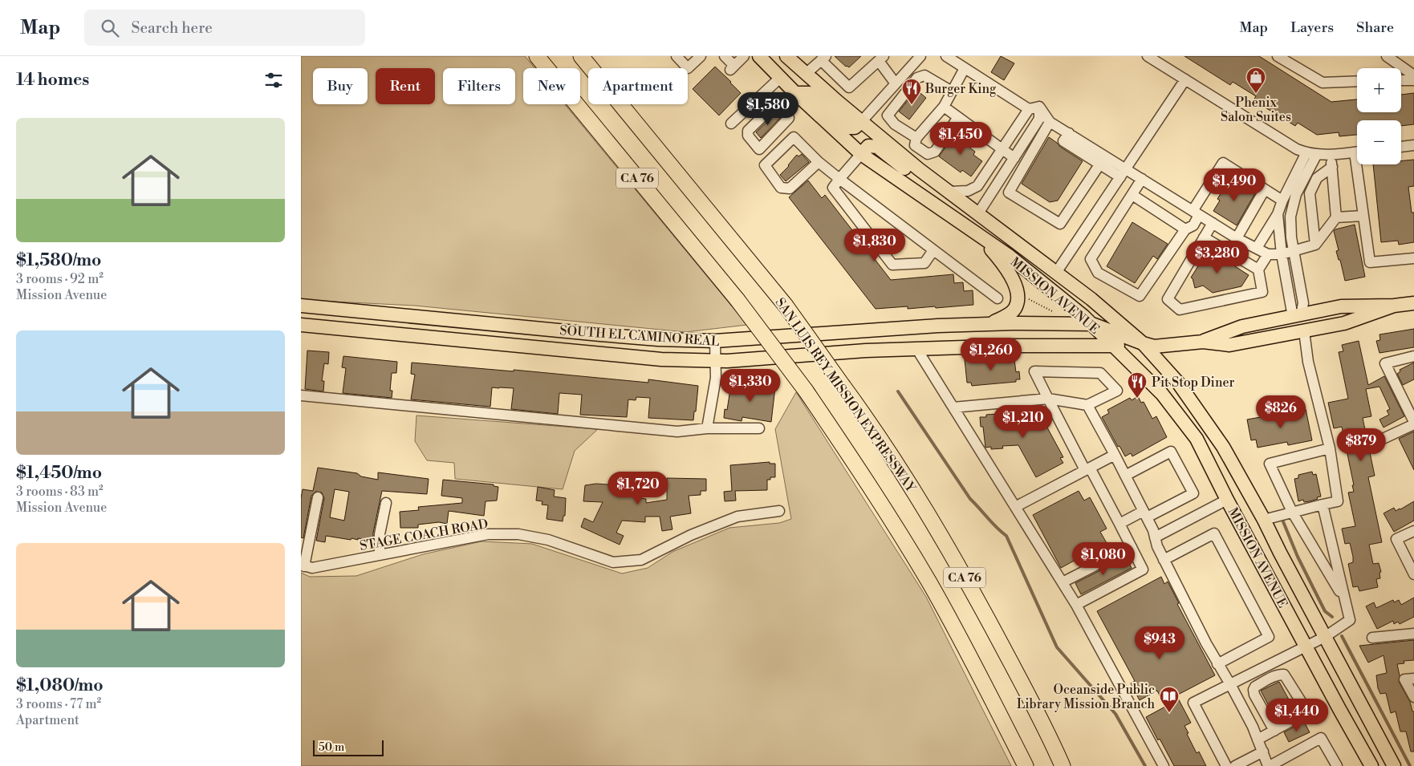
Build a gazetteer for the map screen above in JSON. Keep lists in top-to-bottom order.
{
  "streets": {
    "highway": ["CA 76", "SAN LUIS REY MISSION EXPRESSWAY"],
    "main road": ["MISSION AVENUE", "SOUTH EL CAMINO REAL"],
    "street": ["STAGE COACH ROAD"]
  },
  "crossings": [
    ["MISSION AVENUE", "SOUTH EL CAMINO REAL"]
  ],
  "places": {
    "shop": ["Phenix Salon Suites"],
    "restaurant": ["Burger King", "Pit Stop Diner"],
    "library": ["Oceanside Public Library Mission Branch"]
  },
  "scale_bar": "50 m",
  "page": {
    "header": "Map",
    "search": "Search here",
    "nav": ["Map", "Layers", "Share"],
    "heading": "14 homes",
    "map_buttons": ["+", "−"],
    "chip": [
      "Buy",
      "Rent",
      "Filters",
      "New",
      "Apartment"
    ],
    "price": [
      "$1,580",
      "$1,450",
      "$1,490",
      "$1,830",
      "$3,280",
      "$1,260",
      "$1,330",
      "$826",
      "$1,210",
      "$879",
      "$1,720",
      "$1,080",
      "$943",
      "$1,440"
    ],
    "list": [
      {
        "name": "$1,580/mo",
        "note": "3 rooms · 92 m² · Mission Avenue"
      },
      {
        "name": "$1,450/mo",
        "note": "3 rooms · 83 m² · Mission Avenue"
      },
      {
        "name": "$1,080/mo",
        "note": "3 rooms · 77 m² · Apartment"
      }
    ],
    "scale": "50 m"
  }
}
